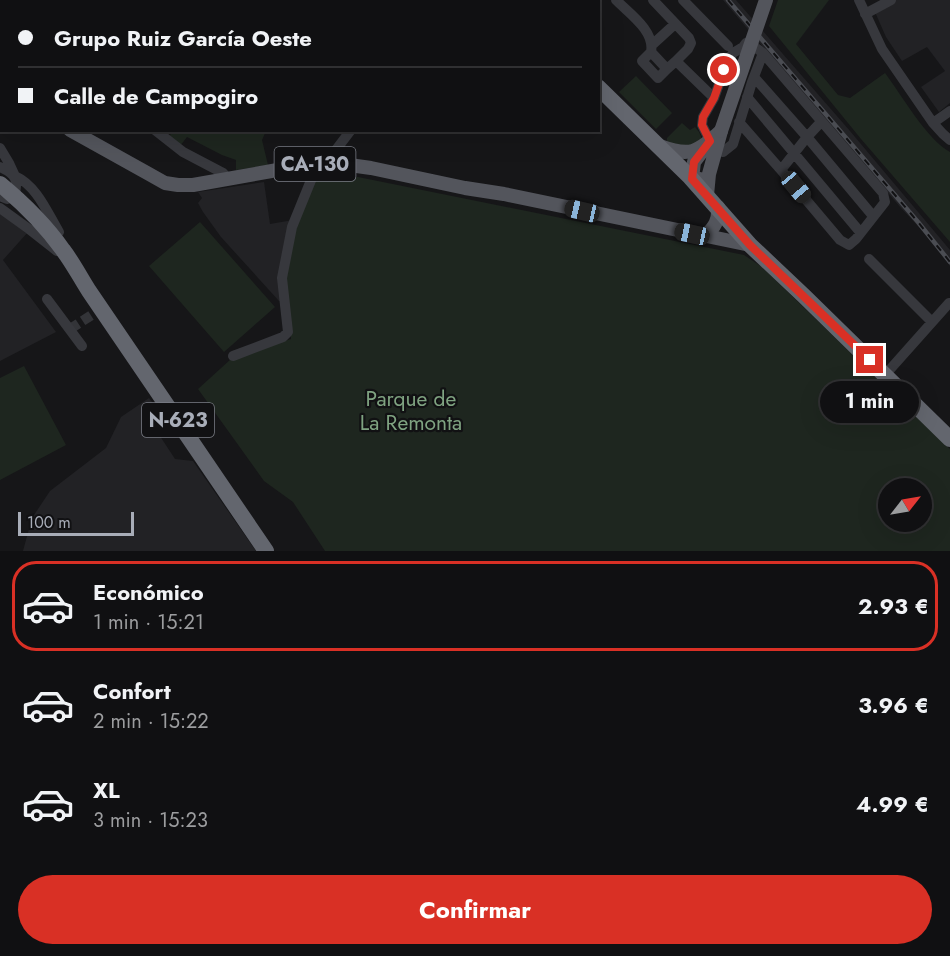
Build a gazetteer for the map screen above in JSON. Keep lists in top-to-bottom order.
{
  "streets": {
    "highway": ["N-623"],
    "main road": ["CA-130"]
  },
  "parks": ["Parque de La Remonta"],
  "scale_bar": "100 m",
  "north": "top right",
  "page": {
    "banner": ["Grupo Ruiz García Oeste", "Calle de Campogiro"],
    "bubble": "1 min",
    "scale": "100 m",
    "list": [
      {
        "name": "Económico",
        "note": "1 min · 15:21",
        "value": "2.93 €"
      },
      {
        "name": "Confort",
        "note": "2 min · 15:22",
        "value": "3.96 €"
      },
      {
        "name": "XL",
        "note": "3 min · 15:23",
        "value": "4.99 €"
      }
    ],
    "buttons": "Confirmar"
  }
}
